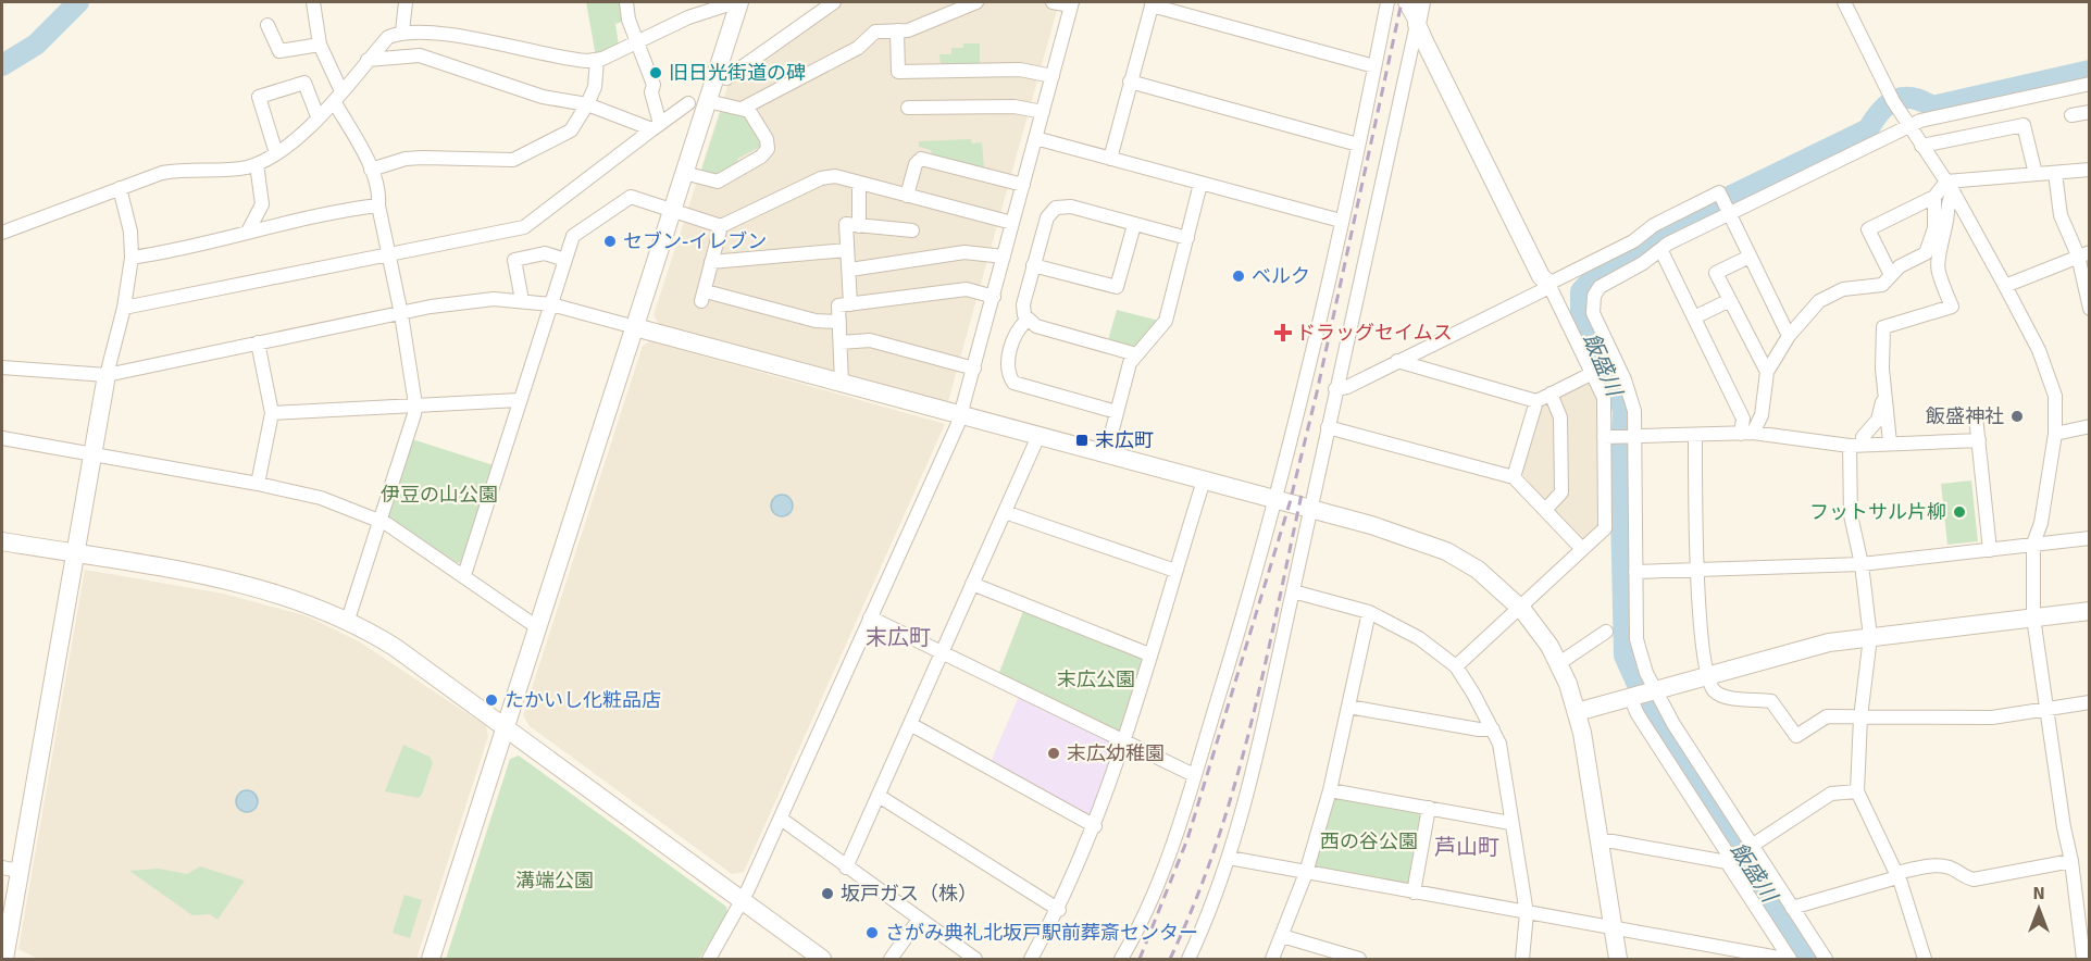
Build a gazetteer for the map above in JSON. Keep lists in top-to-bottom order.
{
  "districts": ["末広町", "芦山町"],
  "water": ["飯盛川"],
  "parks": [
    "伊豆の山公園",
    "末広公園",
    "西の谷公園",
    "溝端公園"
  ],
  "places": {
    "other": [
      "旧日光街道の碑",
      "セブン-イレブン",
      "ベルク",
      "飯盛神社",
      "フットサル片柳",
      "たかいし化粧品店",
      "末広幼稚園",
      "坂戸ガス（株）",
      "さがみ典礼北坂戸駅前葬斎センター"
    ],
    "health": ["ドラッグセイムス"],
    "transit": ["末広町"]
  },
  "north": "top"
}
